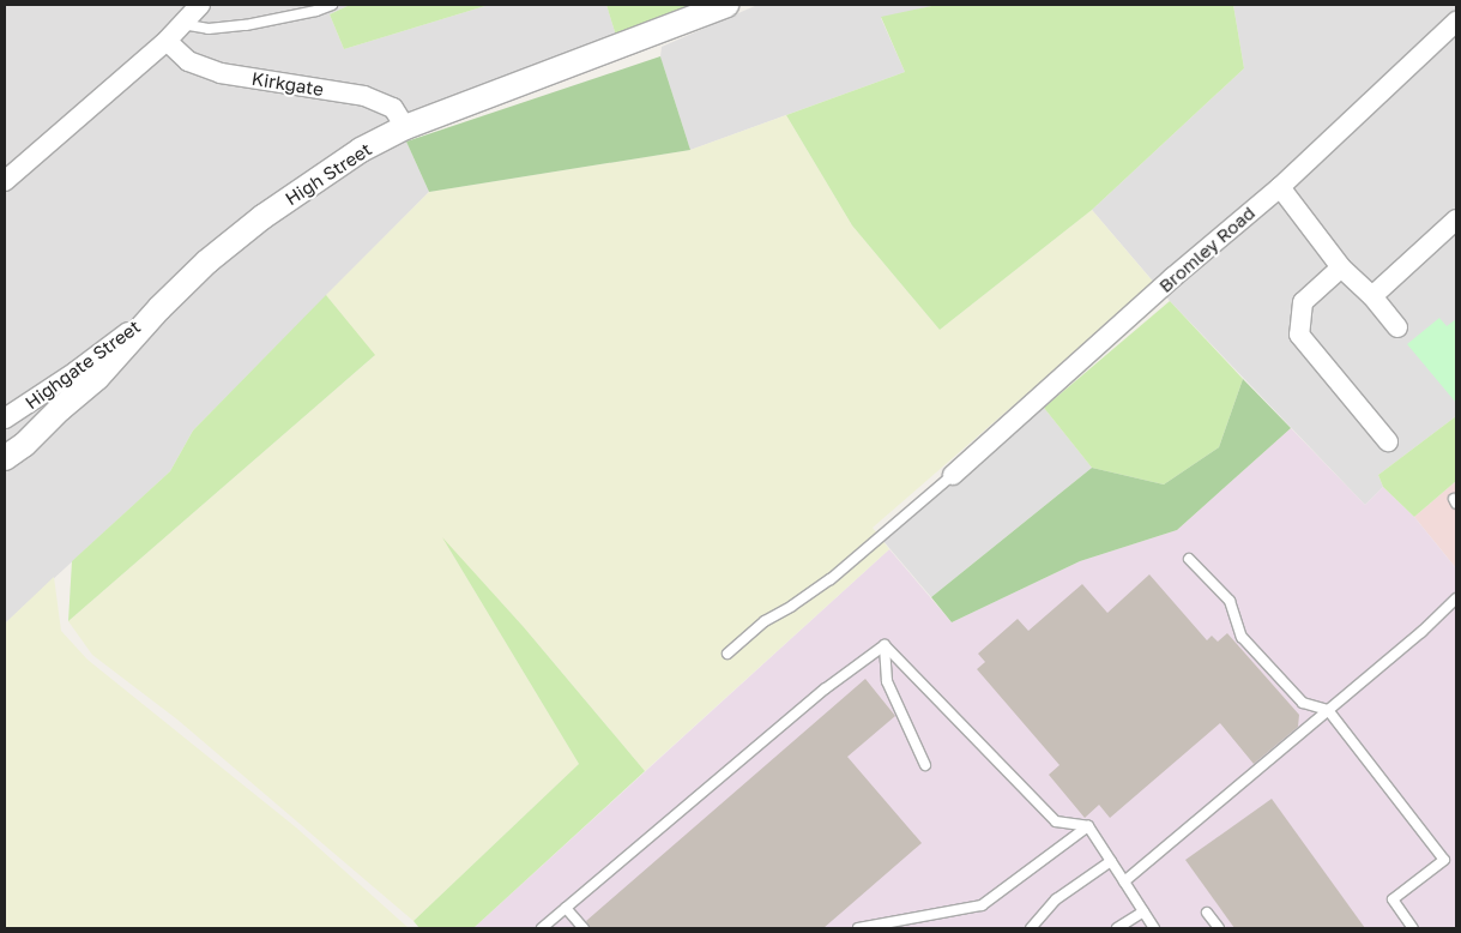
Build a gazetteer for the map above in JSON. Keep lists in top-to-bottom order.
{
  "streets": {
    "street": [
      "Kirkgate",
      "High Street",
      "Bromley Road",
      "Highgate Street"
    ]
  },
  "crossings": [
    ["Kirkgate", "High Street"],
    ["High Street", "Highgate Street"]
  ]
}
